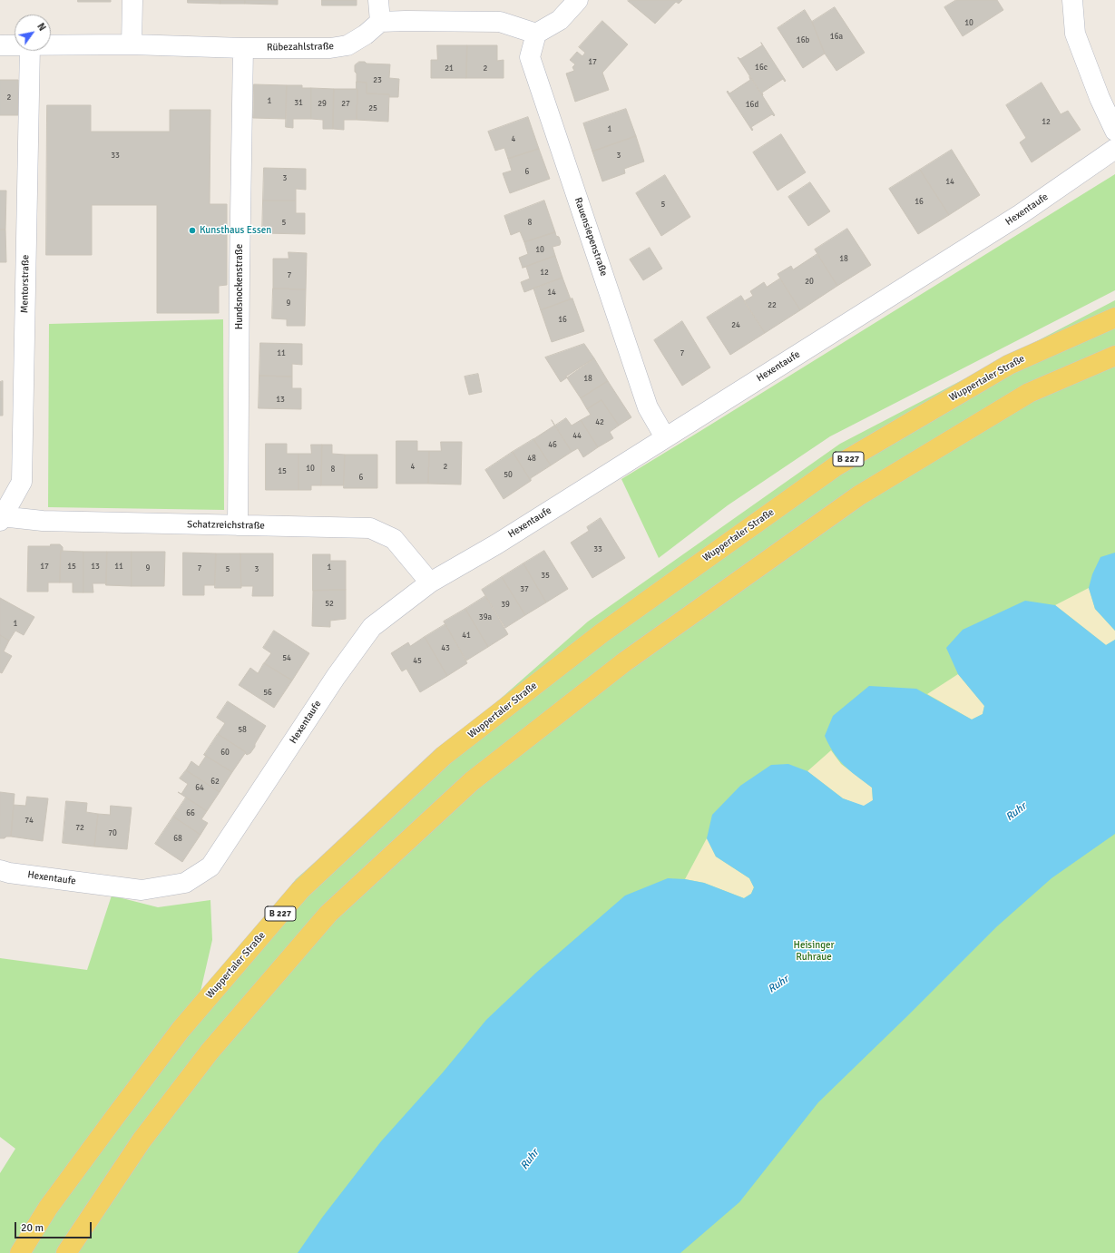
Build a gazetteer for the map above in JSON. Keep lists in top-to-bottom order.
{
  "streets": {
    "main road": ["Wuppertaler Straße", "B 227"],
    "street": [
      "Rübezahlstraße",
      "Hexentaufe",
      "Rauensiepenstraße",
      "Mentorstraße",
      "Hundsnockenstraße",
      "Schatzreichstraße"
    ]
  },
  "crossings": [
    ["Rübezahlstraße", "Hundsnockenstraße"],
    ["Hexentaufe", "Rauensiepenstraße"],
    ["Hexentaufe", "Schatzreichstraße"],
    ["Mentorstraße", "Schatzreichstraße"],
    ["Hundsnockenstraße", "Schatzreichstraße"]
  ],
  "water": ["Ruhr"],
  "parks": ["Heisinger Ruhraue"],
  "places": ["Kunsthaus Essen"],
  "house_numbers": [
    "10",
    "16a",
    "16b",
    "17",
    "16c",
    "21",
    "2",
    "23",
    "2",
    "1",
    "31",
    "29",
    "27",
    "16d",
    "25",
    "12",
    "1",
    "4",
    "33",
    "3",
    "6",
    "3",
    "14",
    "16",
    "5",
    "5",
    "8",
    "10",
    "18",
    "12",
    "7",
    "20",
    "14",
    "9",
    "22",
    "16",
    "24",
    "11",
    "7",
    "18",
    "13",
    "42",
    "44",
    "46",
    "48",
    "4",
    "2",
    "10",
    "8",
    "15",
    "50",
    "6",
    "33",
    "17",
    "15",
    "13",
    "11",
    "1",
    "9",
    "7",
    "5",
    "3",
    "35",
    "37",
    "52",
    "39",
    "39a",
    "1",
    "41",
    "43",
    "54",
    "45",
    "56",
    "58",
    "60",
    "62",
    "64",
    "66",
    "74",
    "72",
    "70",
    "68"
  ],
  "scale_bar": "20 m",
  "north": "top right"
}
